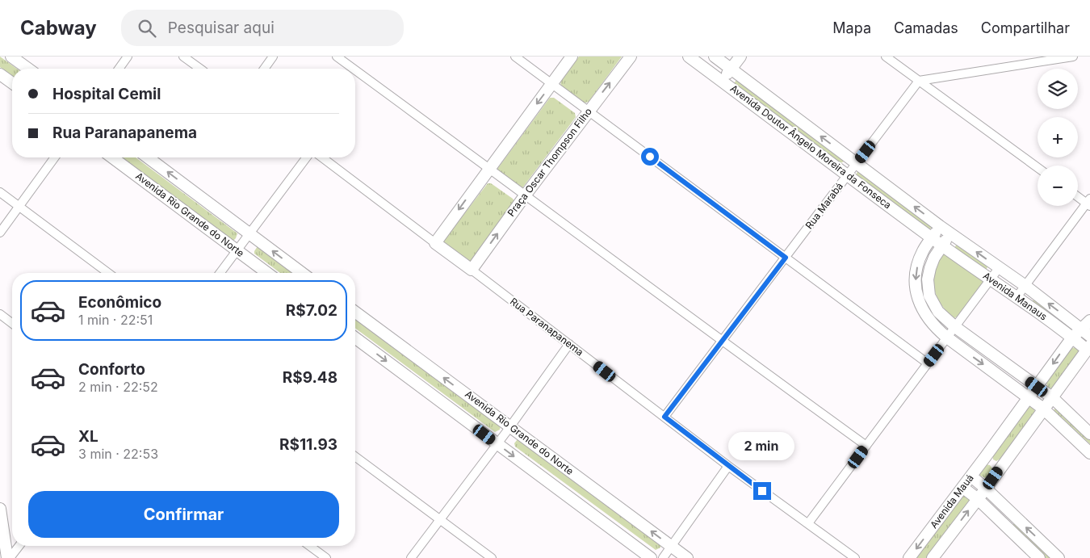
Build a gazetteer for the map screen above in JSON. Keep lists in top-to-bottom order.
{
  "streets": {
    "street": [
      "Avenida Doutor Ângelo Moreira da Fonseca",
      "Praça Oscar Thompson Filho",
      "Rua Marabá",
      "Avenida Rio Grande do Norte",
      "Avenida Manaus",
      "Rua Paranapanema",
      "Avenida Mauá"
    ]
  },
  "crossings": [
    ["Avenida Doutor Ângelo Moreira da Fonseca", "Rua Marabá"],
    ["Avenida Doutor Ângelo Moreira da Fonseca", "Avenida Manaus"],
    ["Praça Oscar Thompson Filho", "Rua Paranapanema"],
    ["Rua Marabá", "Avenida Manaus"],
    ["Rua Marabá", "Rua Paranapanema"],
    ["Avenida Manaus", "Avenida Mauá"]
  ],
  "page": {
    "header": "Cabway",
    "search": "Pesquisar aqui",
    "nav": ["Mapa", "Camadas", "Compartilhar"],
    "map_buttons": ["+", "−"],
    "banner": ["Hospital Cemil", "Rua Paranapanema"],
    "list": [
      {
        "name": "Econômico",
        "note": "1 min · 22:51",
        "value": "R$7.02"
      },
      {
        "name": "Conforto",
        "note": "2 min · 22:52",
        "value": "R$9.48"
      },
      {
        "name": "XL",
        "note": "3 min · 22:53",
        "value": "R$11.93"
      }
    ],
    "bubble": "2 min",
    "buttons": "Confirmar"
  }
}
